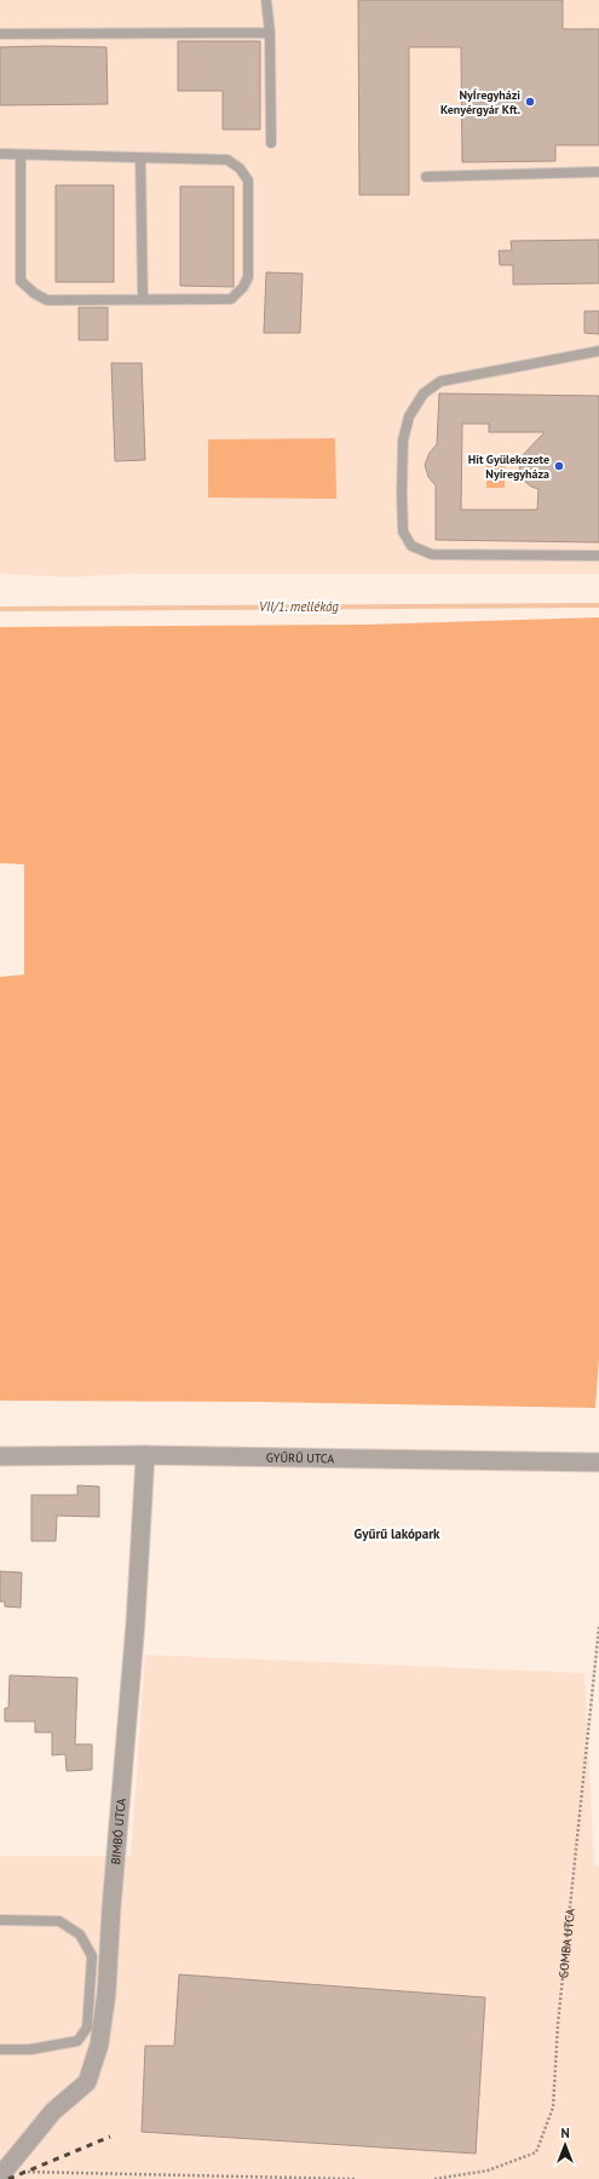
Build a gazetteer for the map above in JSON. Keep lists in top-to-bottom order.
{
  "streets": {
    "street": ["GYŰRŰ UTCA", "BIMBÓ UTCA"],
    "path": ["GOMBA UTCA"]
  },
  "crossings": [
    ["GYŰRŰ UTCA", "BIMBÓ UTCA"]
  ],
  "districts": ["Gyűrű lakópark"],
  "water": ["VII/1. mellékág"],
  "places": ["NyÍregyházi Kenyérgyár Kft.", "Hit Gyülekezete Nyíregyháza"],
  "north": "top"
}
